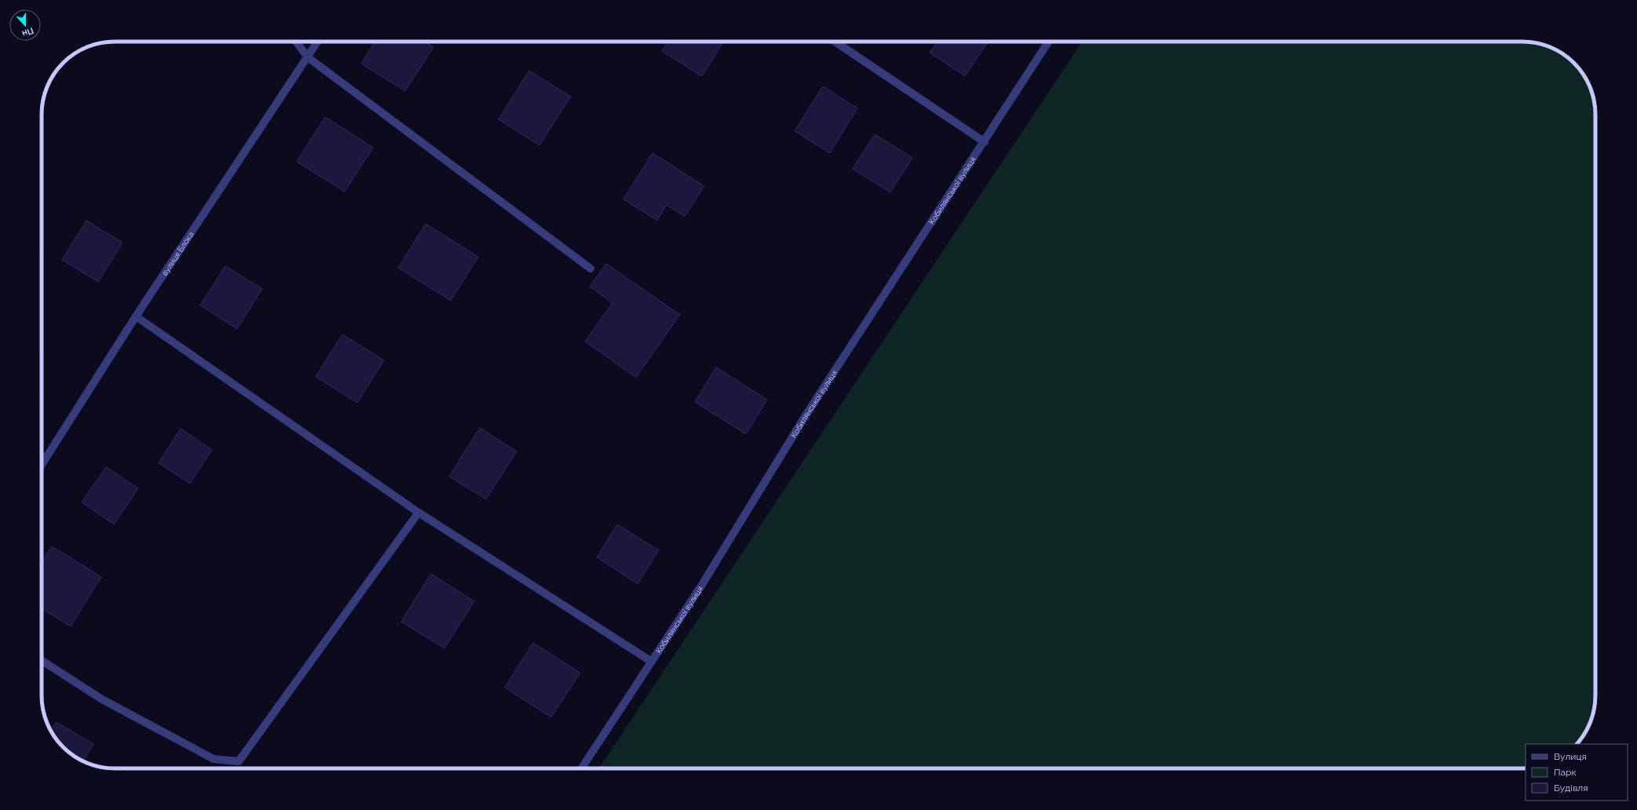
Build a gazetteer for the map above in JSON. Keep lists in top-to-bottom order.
{
  "streets": {
    "street": ["Кобилянської вулиця", "вулиця Блока"]
  },
  "legend": ["Вулиця", "Парк", "Будівля"],
  "north": "bottom"
}
